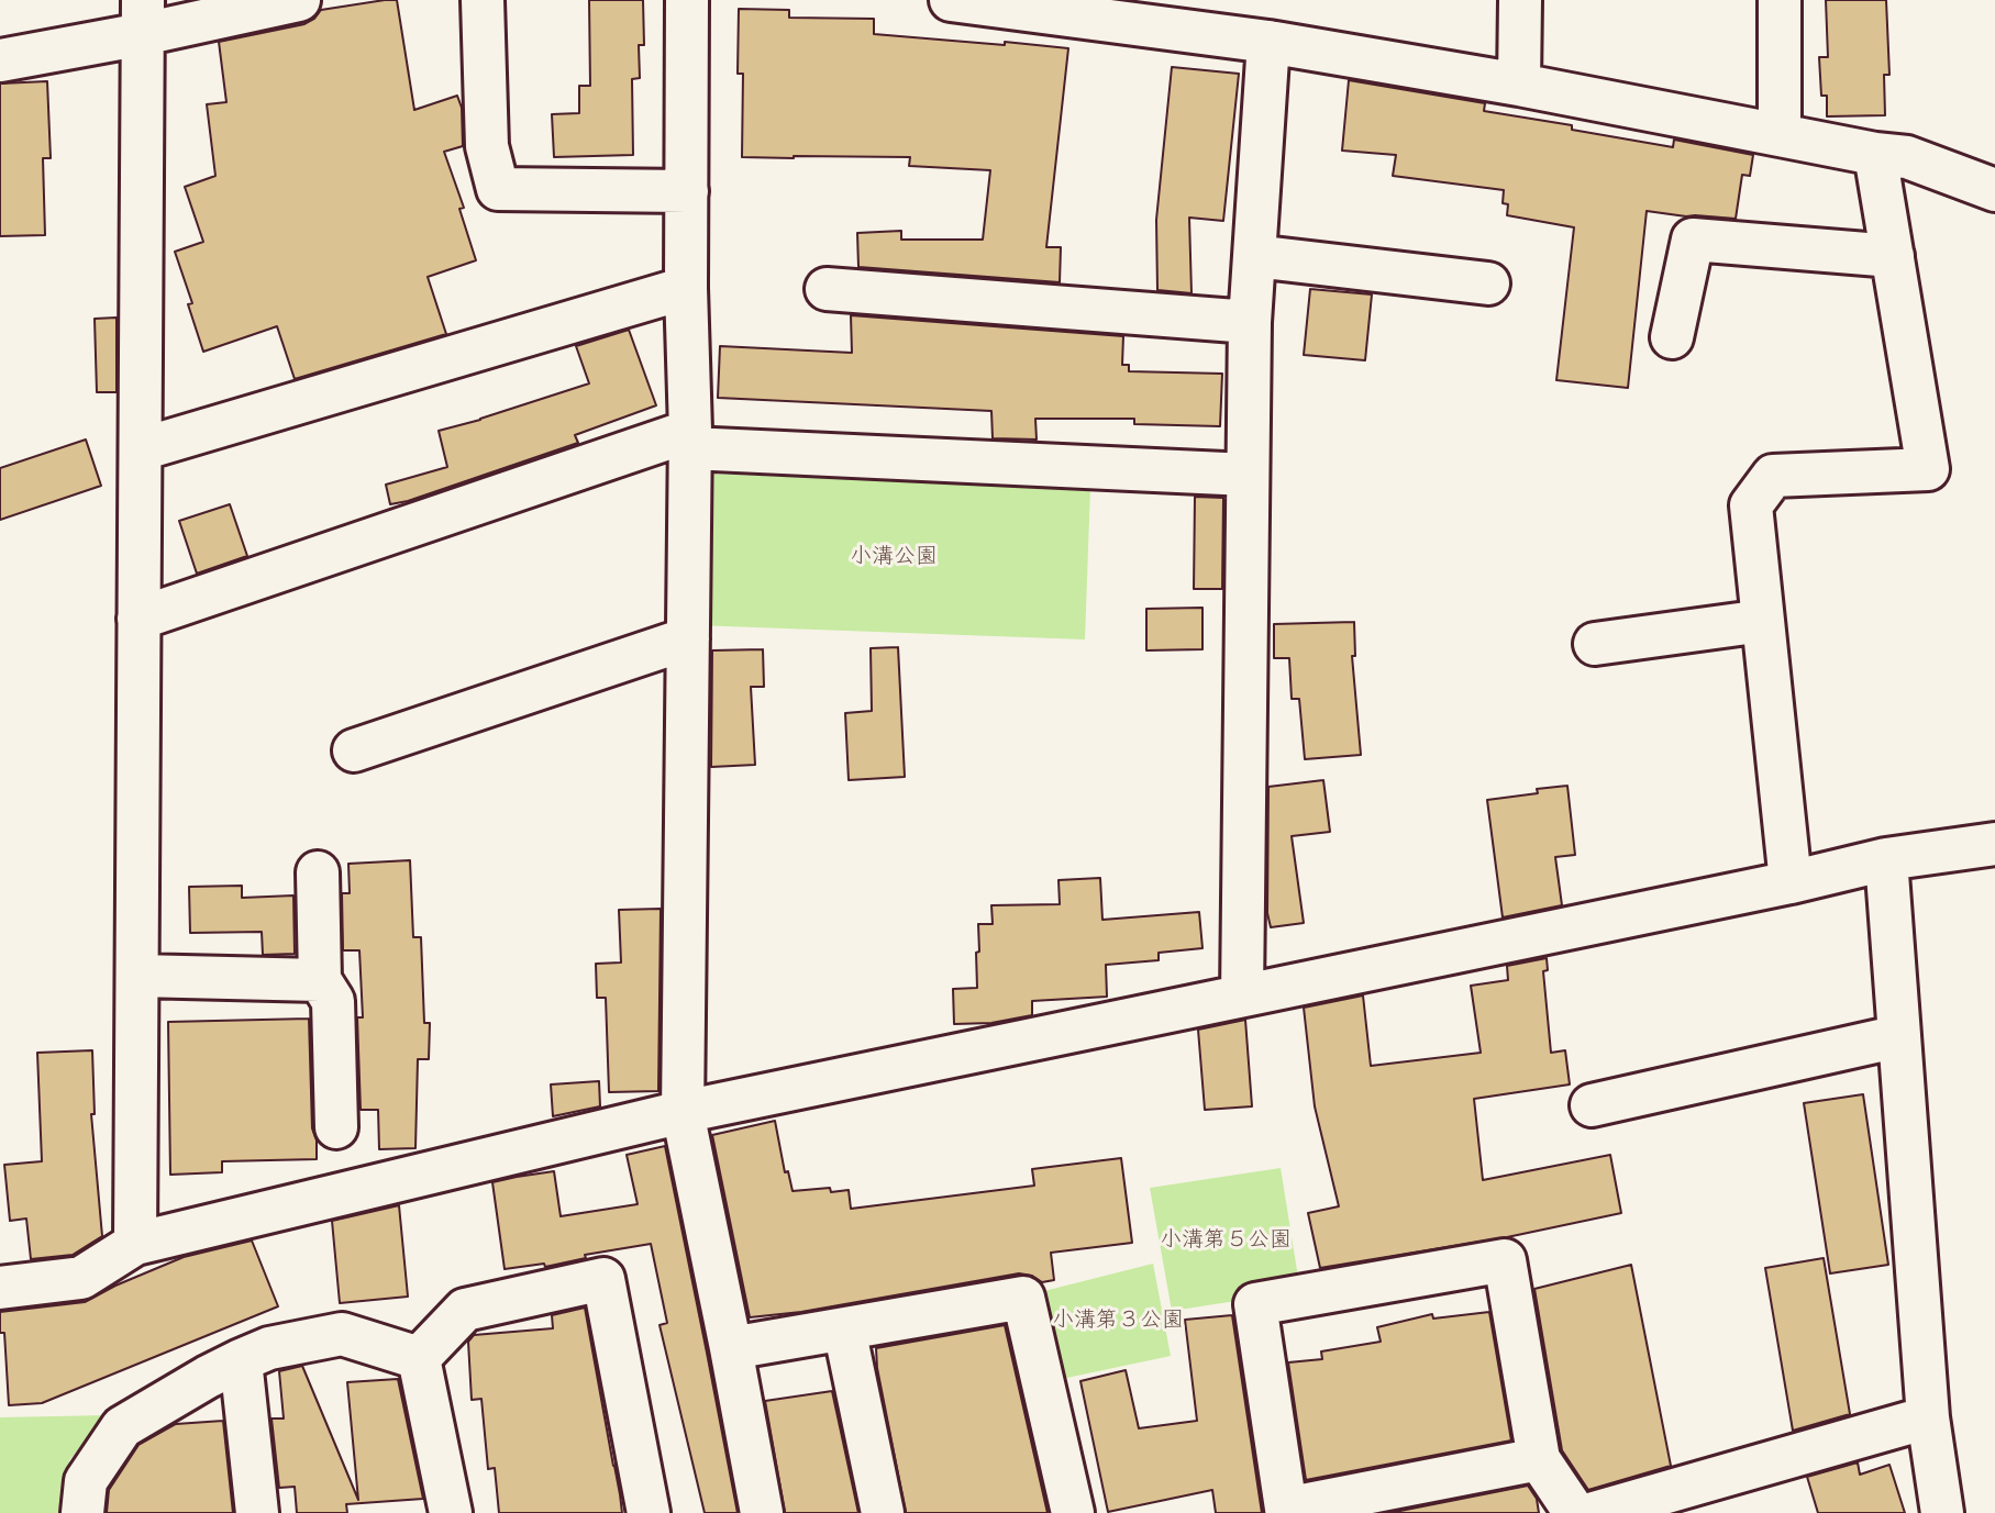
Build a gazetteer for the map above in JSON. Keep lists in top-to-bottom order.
{
  "parks": ["小溝公園", "小溝第５公園", "小溝第３公園"]
}
